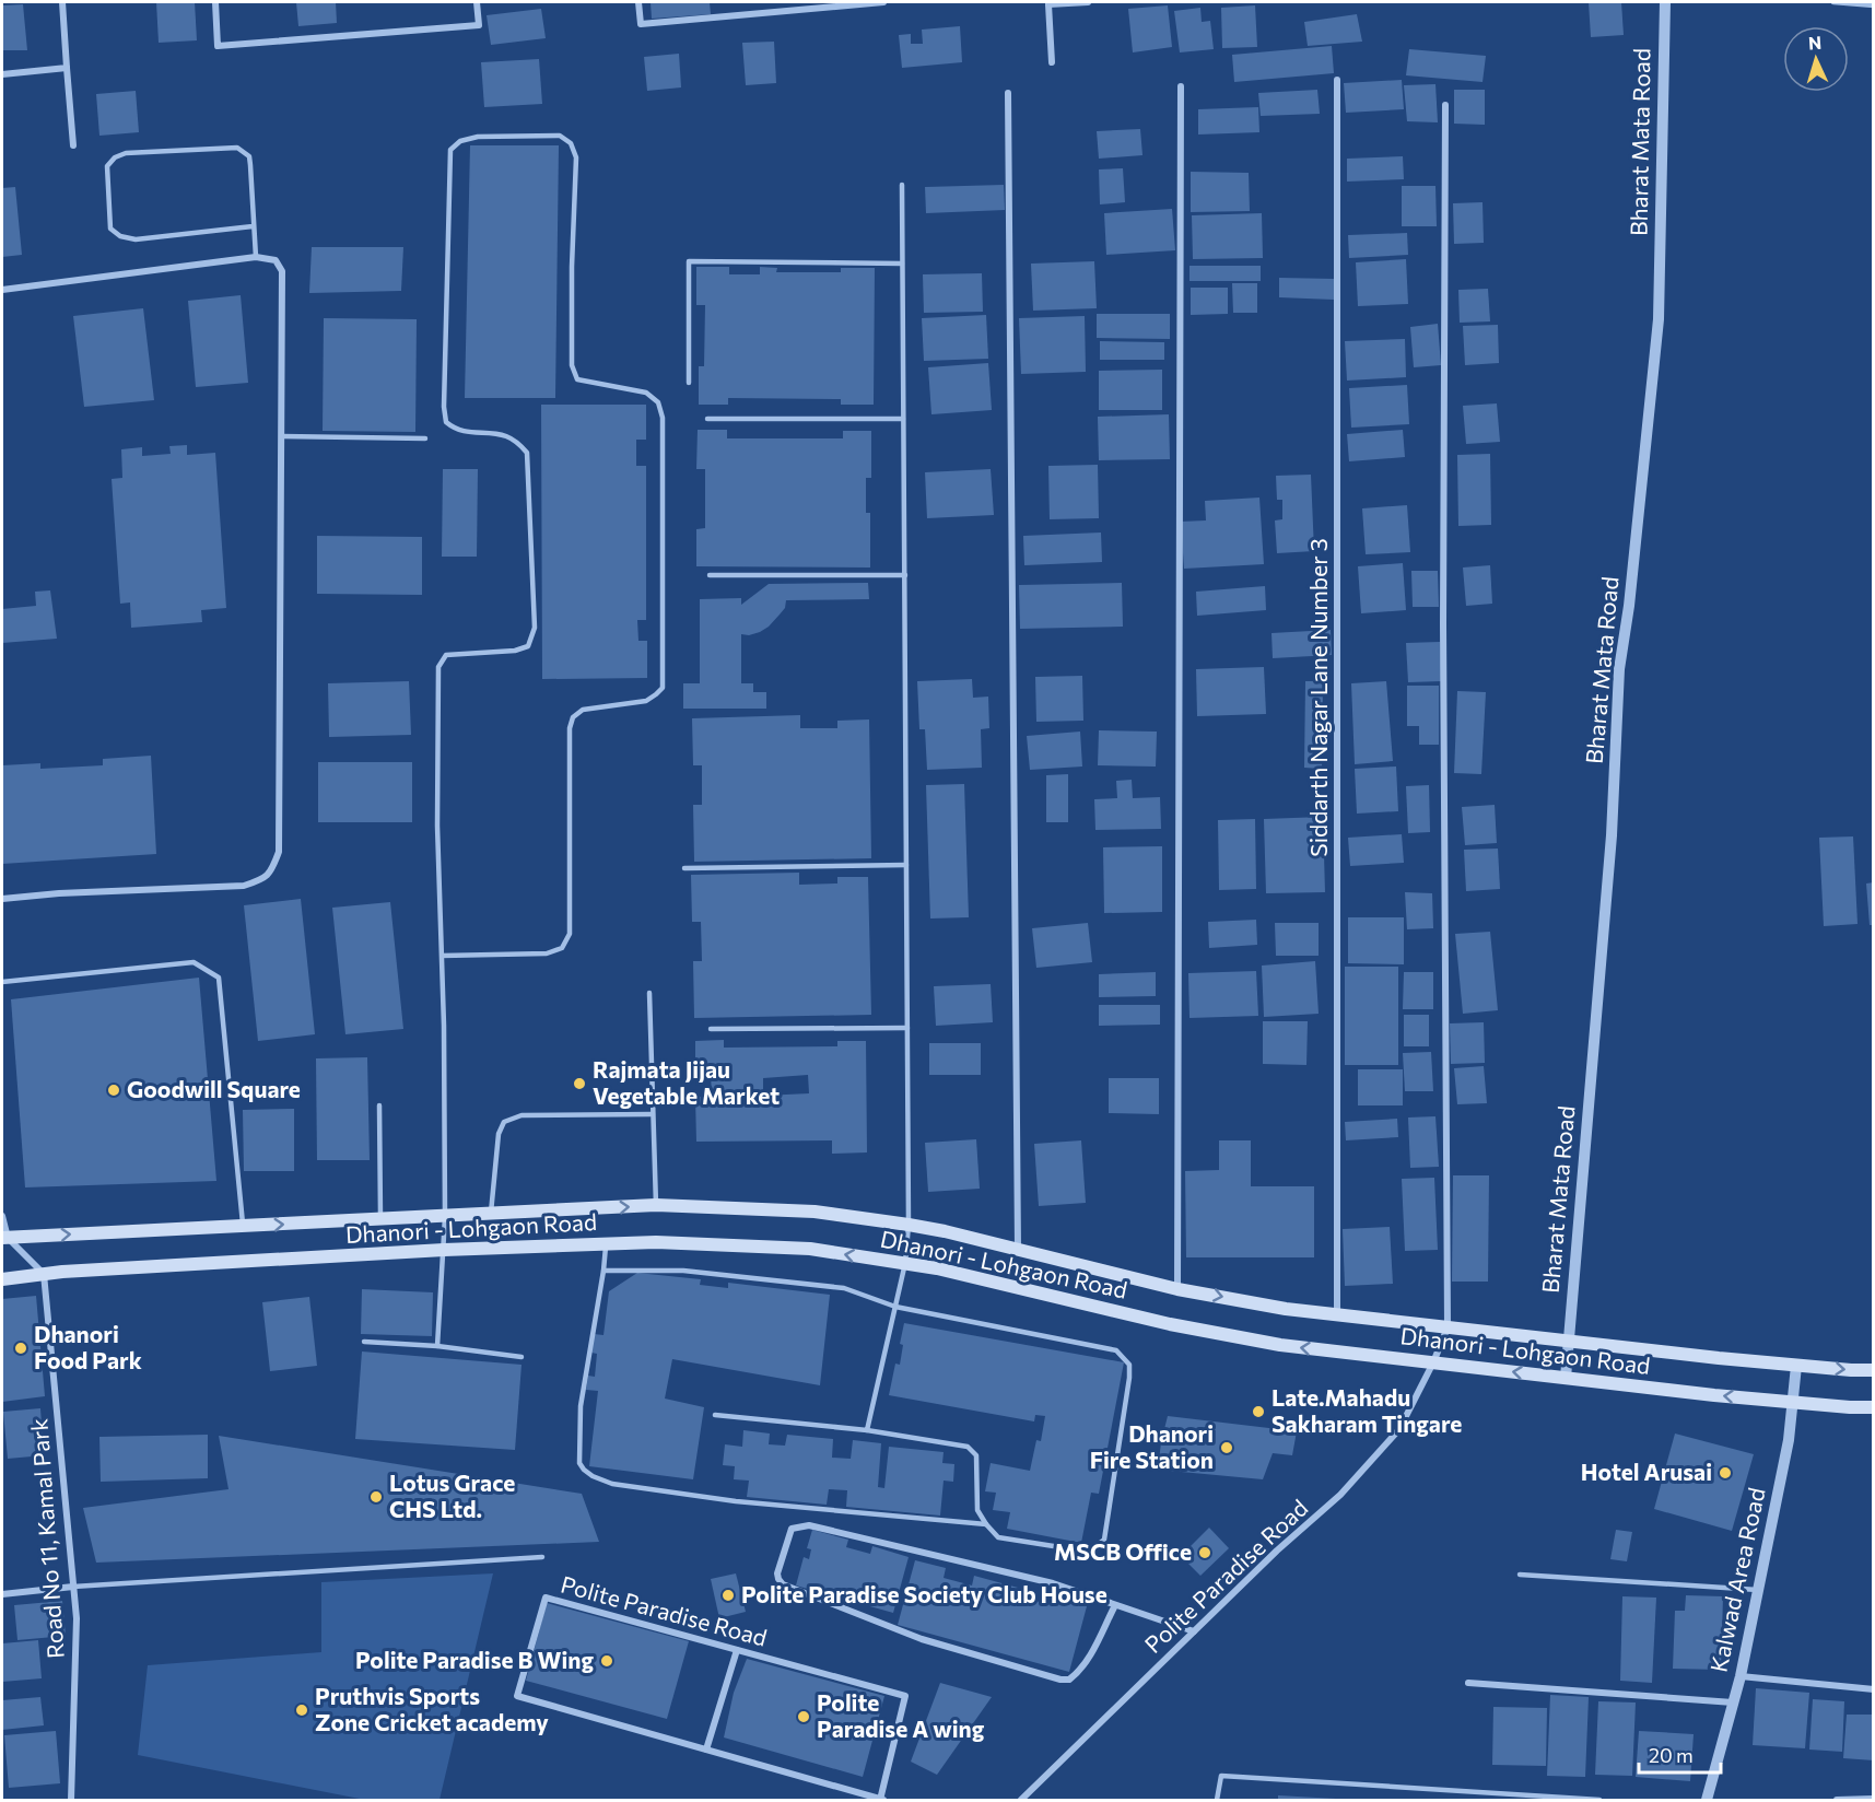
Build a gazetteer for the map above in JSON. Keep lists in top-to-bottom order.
{
  "streets": {
    "main road": ["Dhanori - Lohgaon Road"],
    "street": [
      "Bharat Mata Road",
      "Siddarth Nagar Lane Number 3",
      "Road No 11, Kamal Park",
      "Polite Paradise Road",
      "Kalwad Area Road"
    ]
  },
  "crossings": [
    ["Bharat Mata Road", "Dhanori - Lohgaon Road"],
    ["Siddarth Nagar Lane Number 3", "Dhanori - Lohgaon Road"],
    ["Dhanori - Lohgaon Road", "Road No 11, Kamal Park"],
    ["Dhanori - Lohgaon Road", "Polite Paradise Road"],
    ["Dhanori - Lohgaon Road", "Kalwad Area Road"]
  ],
  "places": [
    "Rajmata Jijau Vegetable Market",
    "Goodwill Square",
    "Dhanori Food Park",
    "Late.Mahadu Sakharam Tingare",
    "Dhanori Fire Station",
    "Hotel Arusai",
    "Lotus Grace CHS Ltd.",
    "MSCB Office",
    "Polite Paradise Society Club House",
    "Polite Paradise B Wing",
    "Pruthvis Sports Zone Cricket academy",
    "Polite Paradise A wing"
  ],
  "scale_bar": "20 m",
  "north": "top"
}
